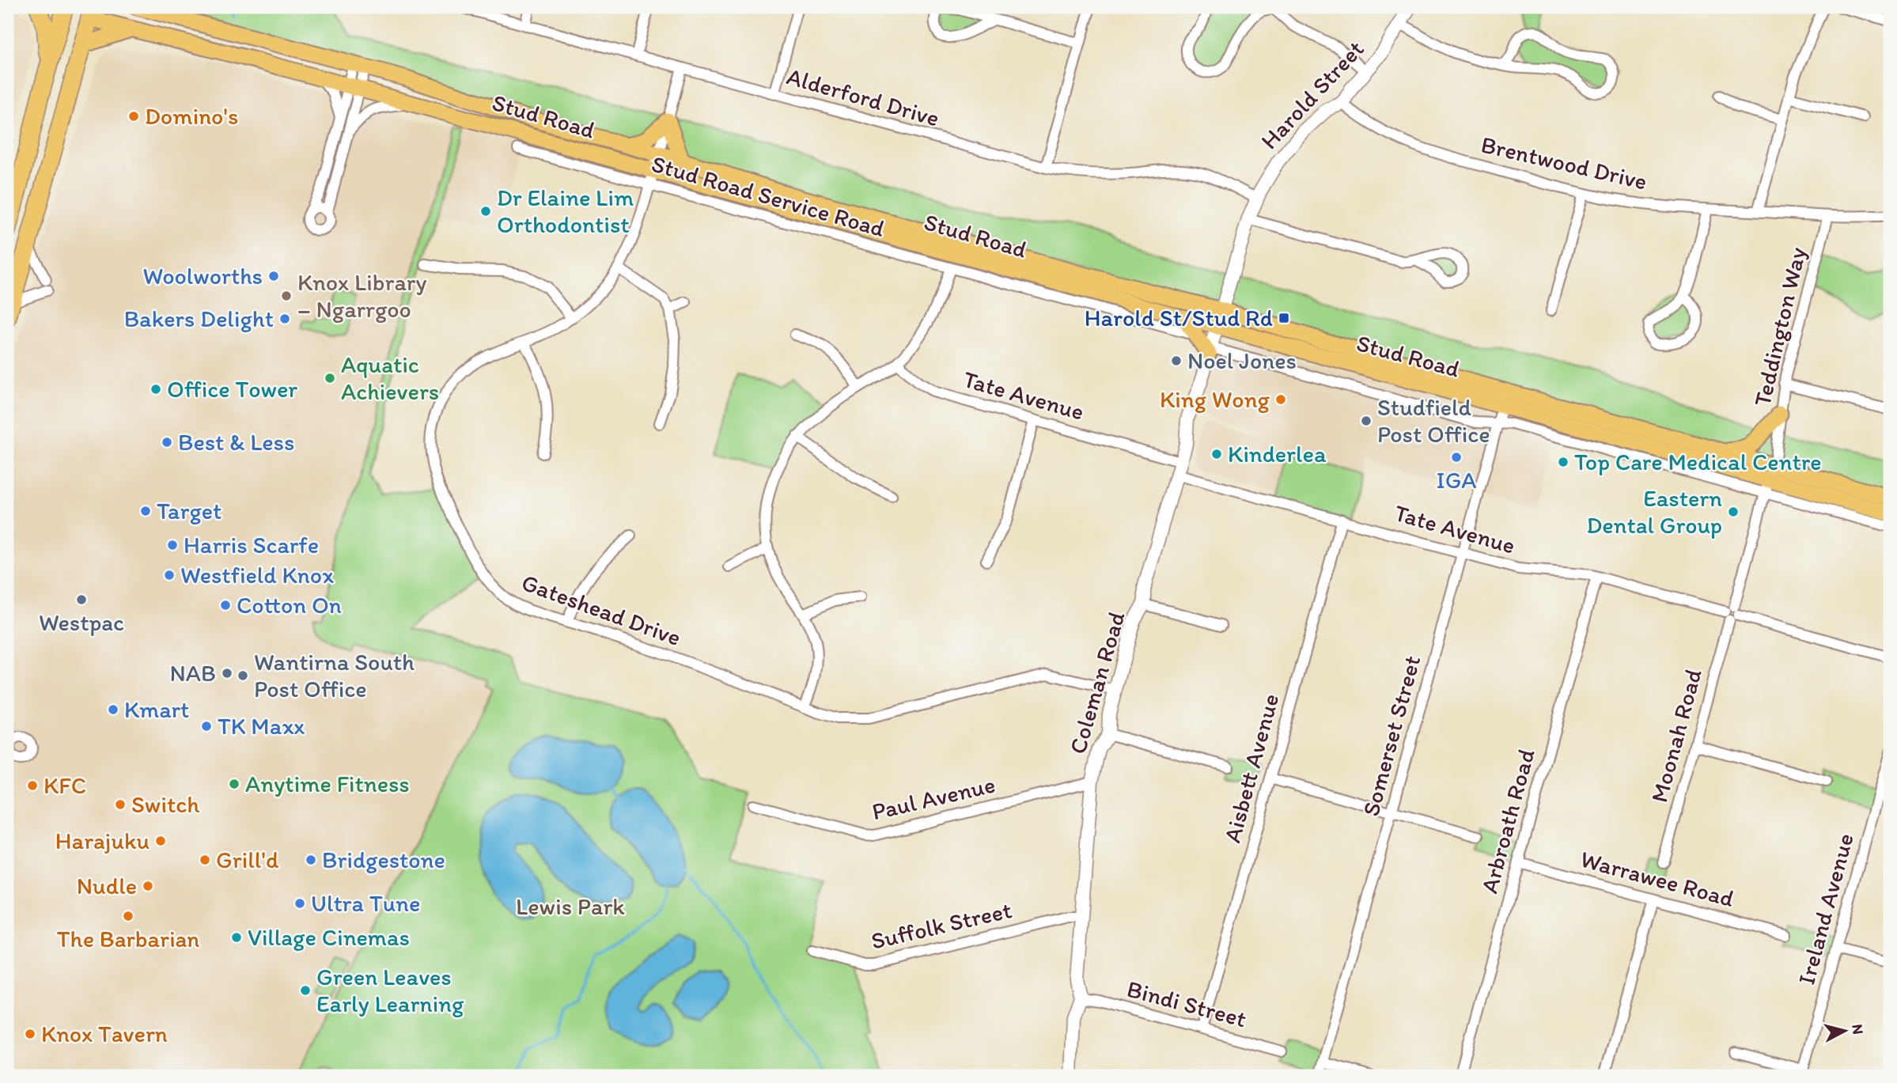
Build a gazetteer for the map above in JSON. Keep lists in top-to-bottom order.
{
  "streets": {
    "highway": ["Stud Road"],
    "street": [
      "Harold Street",
      "Alderford Drive",
      "Brentwood Drive",
      "Stud Road Service Road",
      "Teddington Way",
      "Tate Avenue",
      "Gateshead Drive",
      "Coleman Road",
      "Somerset Street",
      "Moonah Road",
      "Aisbett Avenue",
      "Paul Avenue",
      "Arbroath Road",
      "Warrawee Road",
      "Ireland Avenue",
      "Suffolk Street",
      "Bindi Street"
    ]
  },
  "crossings": [
    ["Harold Street", "Alderford Drive"],
    ["Harold Street", "Stud Road"],
    ["Harold Street", "Brentwood Drive"],
    ["Harold Street", "Coleman Road"],
    ["Alderford Drive", "Gateshead Drive"],
    ["Stud Road", "Stud Road Service Road"],
    ["Stud Road", "Teddington Way"],
    ["Stud Road", "Gateshead Drive"],
    ["Stud Road", "Coleman Road"],
    ["Stud Road", "Somerset Street"],
    ["Stud Road", "Moonah Road"],
    ["Brentwood Drive", "Teddington Way"],
    ["Stud Road Service Road", "Gateshead Drive"],
    ["Teddington Way", "Moonah Road"],
    ["Tate Avenue", "Coleman Road"],
    ["Tate Avenue", "Somerset Street"],
    ["Tate Avenue", "Moonah Road"],
    ["Tate Avenue", "Aisbett Avenue"],
    ["Tate Avenue", "Arbroath Road"],
    ["Gateshead Drive", "Coleman Road"],
    ["Coleman Road", "Paul Avenue"],
    ["Coleman Road", "Suffolk Street"],
    ["Coleman Road", "Bindi Street"],
    ["Aisbett Avenue", "Bindi Street"],
    ["Arbroath Road", "Warrawee Road"]
  ],
  "parks": ["Lewis Park"],
  "places": {
    "other": [
      "Domino's",
      "Dr Elaine Lim Orthodontist",
      "Woolworths",
      "Knox Library – Ngarrgoo",
      "Bakers Delight",
      "Noel Jones",
      "Aquatic Achievers",
      "Office Tower",
      "King Wong",
      "Studfield Post Office",
      "Best & Less",
      "Kinderlea",
      "IGA",
      "Top Care Medical Centre",
      "Target",
      "Eastern Dental Group",
      "Harris Scarfe",
      "Westfield Knox",
      "Westpac",
      "Cotton On",
      "NAB",
      "Wantirna South Post Office",
      "Kmart",
      "TK Maxx",
      "Anytime Fitness",
      "KFC",
      "Switch",
      "Harajuku",
      "Grill'd",
      "Bridgestone",
      "Nudle",
      "Ultra Tune",
      "The Barbarian",
      "Village Cinemas",
      "Green Leaves Early Learning",
      "Knox Tavern"
    ],
    "transit": ["Harold St/Stud Rd"]
  },
  "north": "right"
}
